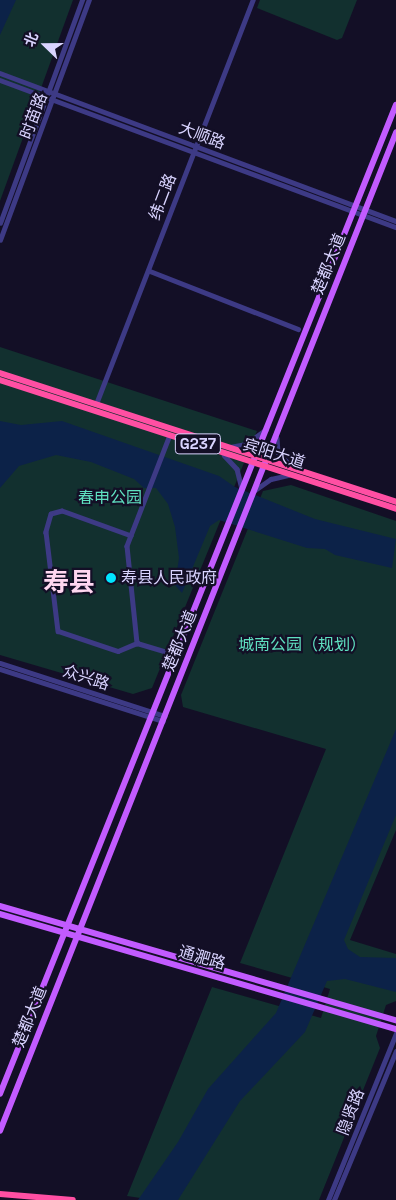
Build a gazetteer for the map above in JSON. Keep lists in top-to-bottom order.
{
  "streets": {
    "highway": ["G237", "宾阳大道"],
    "main road": ["楚都大道", "通淝路"],
    "street": [
      "时苗路",
      "大顺路",
      "纬二路",
      "众兴路",
      "隐贤路"
    ]
  },
  "crossings": [
    ["时苗路", "大顺路"],
    ["大顺路", "纬二路"],
    ["大顺路", "楚都大道"],
    ["纬二路", "宾阳大道"],
    ["楚都大道", "宾阳大道"],
    ["楚都大道", "众兴路"],
    ["楚都大道", "通淝路"]
  ],
  "districts": ["寿县"],
  "parks": ["春申公园", "城南公园（规划）"],
  "places": ["寿县人民政府"],
  "north": "left"
}
